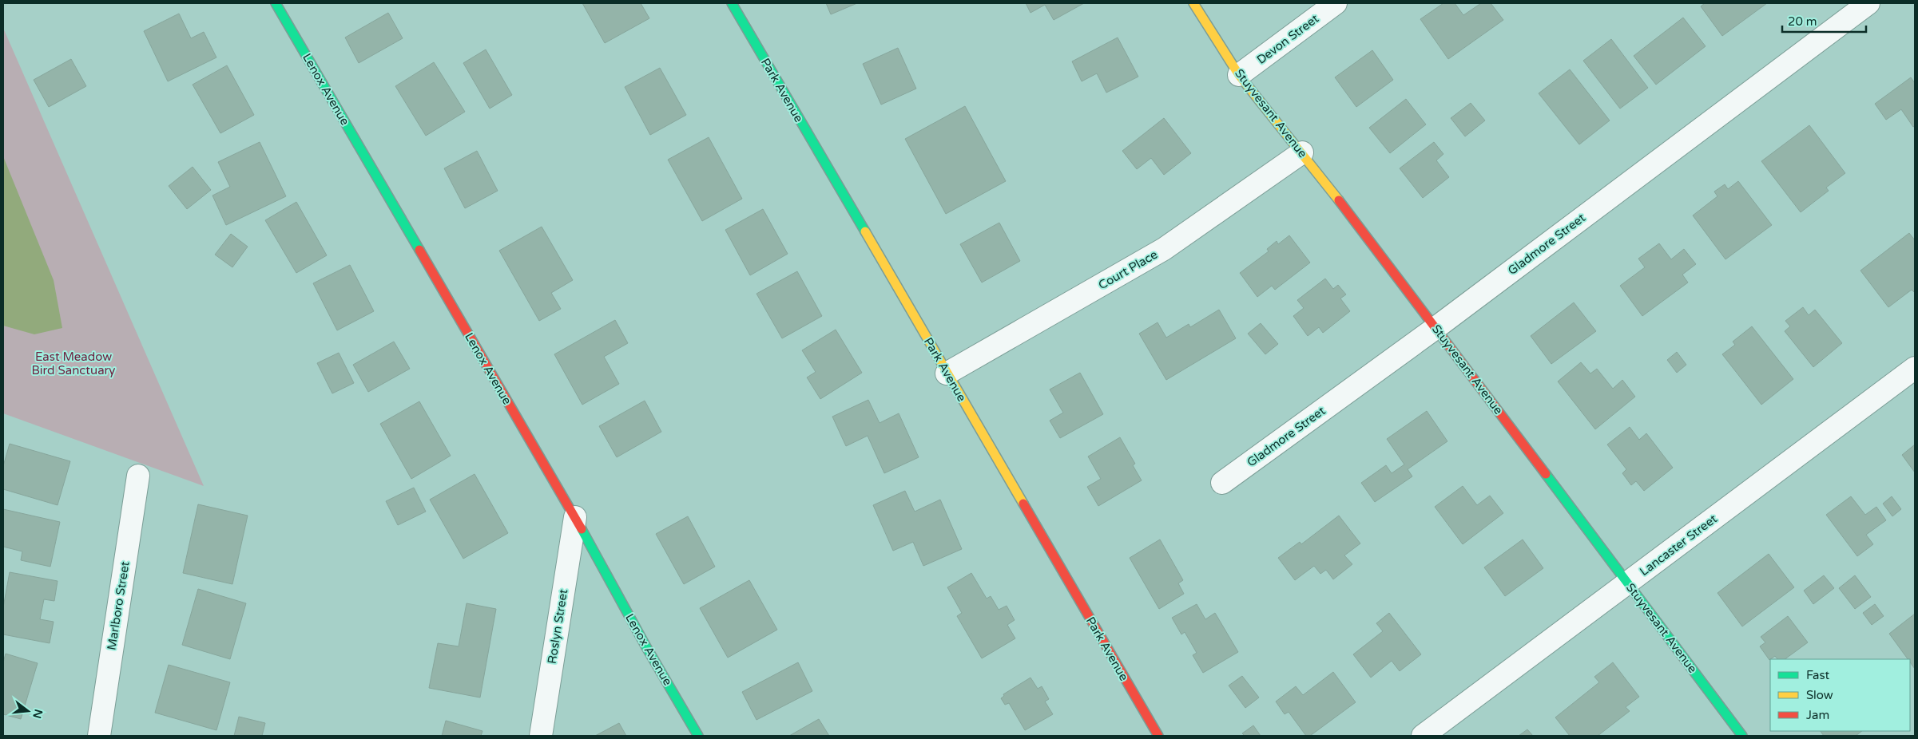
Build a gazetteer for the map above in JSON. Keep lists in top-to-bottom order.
{
  "streets": {
    "street": [
      "Devon Street",
      "Lenox Avenue",
      "Park Avenue",
      "Stuyvesant Avenue",
      "Gladmore Street",
      "Court Place",
      "Lancaster Street",
      "Marlboro Street",
      "Roslyn Street"
    ]
  },
  "crossings": [
    ["Devon Street", "Stuyvesant Avenue"],
    ["Lenox Avenue", "Roslyn Street"],
    ["Park Avenue", "Court Place"],
    ["Stuyvesant Avenue", "Gladmore Street"],
    ["Stuyvesant Avenue", "Court Place"],
    ["Stuyvesant Avenue", "Lancaster Street"]
  ],
  "parks": ["East Meadow Bird Sanctuary"],
  "legend": ["Fast", "Slow", "Jam"],
  "scale_bar": "20 m",
  "north": "right"
}
